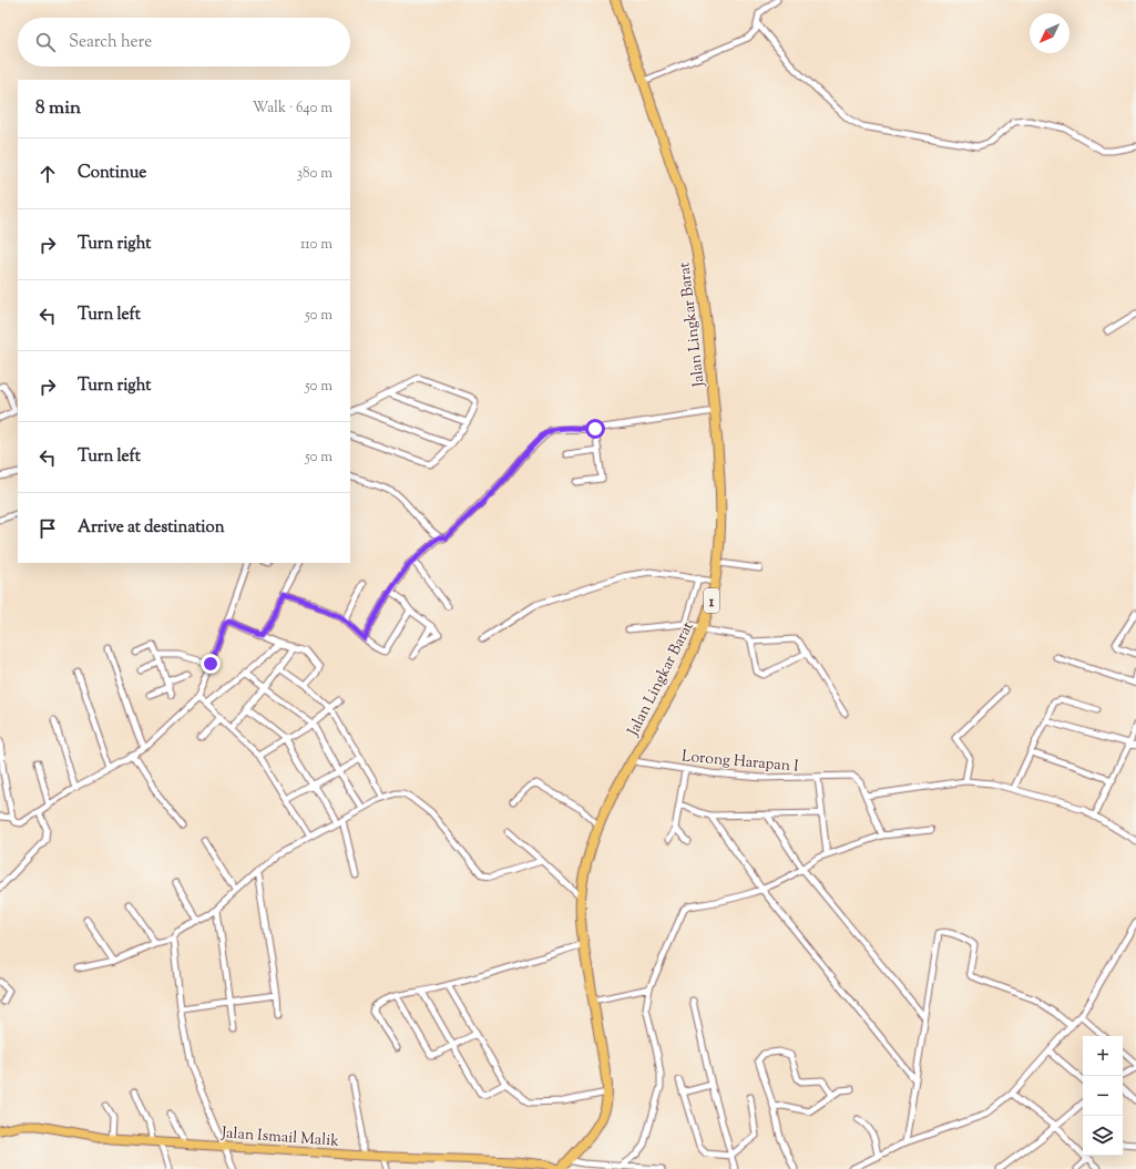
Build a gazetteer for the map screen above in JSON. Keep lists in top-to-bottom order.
{
  "streets": {
    "highway": ["Jalan Lingkar Barat", "1"],
    "main road": ["Jalan Ismail Malik"],
    "street": ["Lorong Harapan I"]
  },
  "crossings": [
    ["Jalan Lingkar Barat", "Lorong Harapan I"],
    ["Jalan Lingkar Barat", "Jalan Ismail Malik"]
  ],
  "north": "bottom left",
  "page": {
    "search": "Search here",
    "heading": ["8 min", "Walk · 640 m"],
    "list": [
      ["Continue", "380 m"],
      ["Turn right", "110 m"],
      ["Turn left", "50 m"],
      ["Turn right", "50 m"],
      ["Turn left", "50 m"],
      "Arrive at destination"
    ],
    "map_buttons": ["+", "−"]
  }
}
